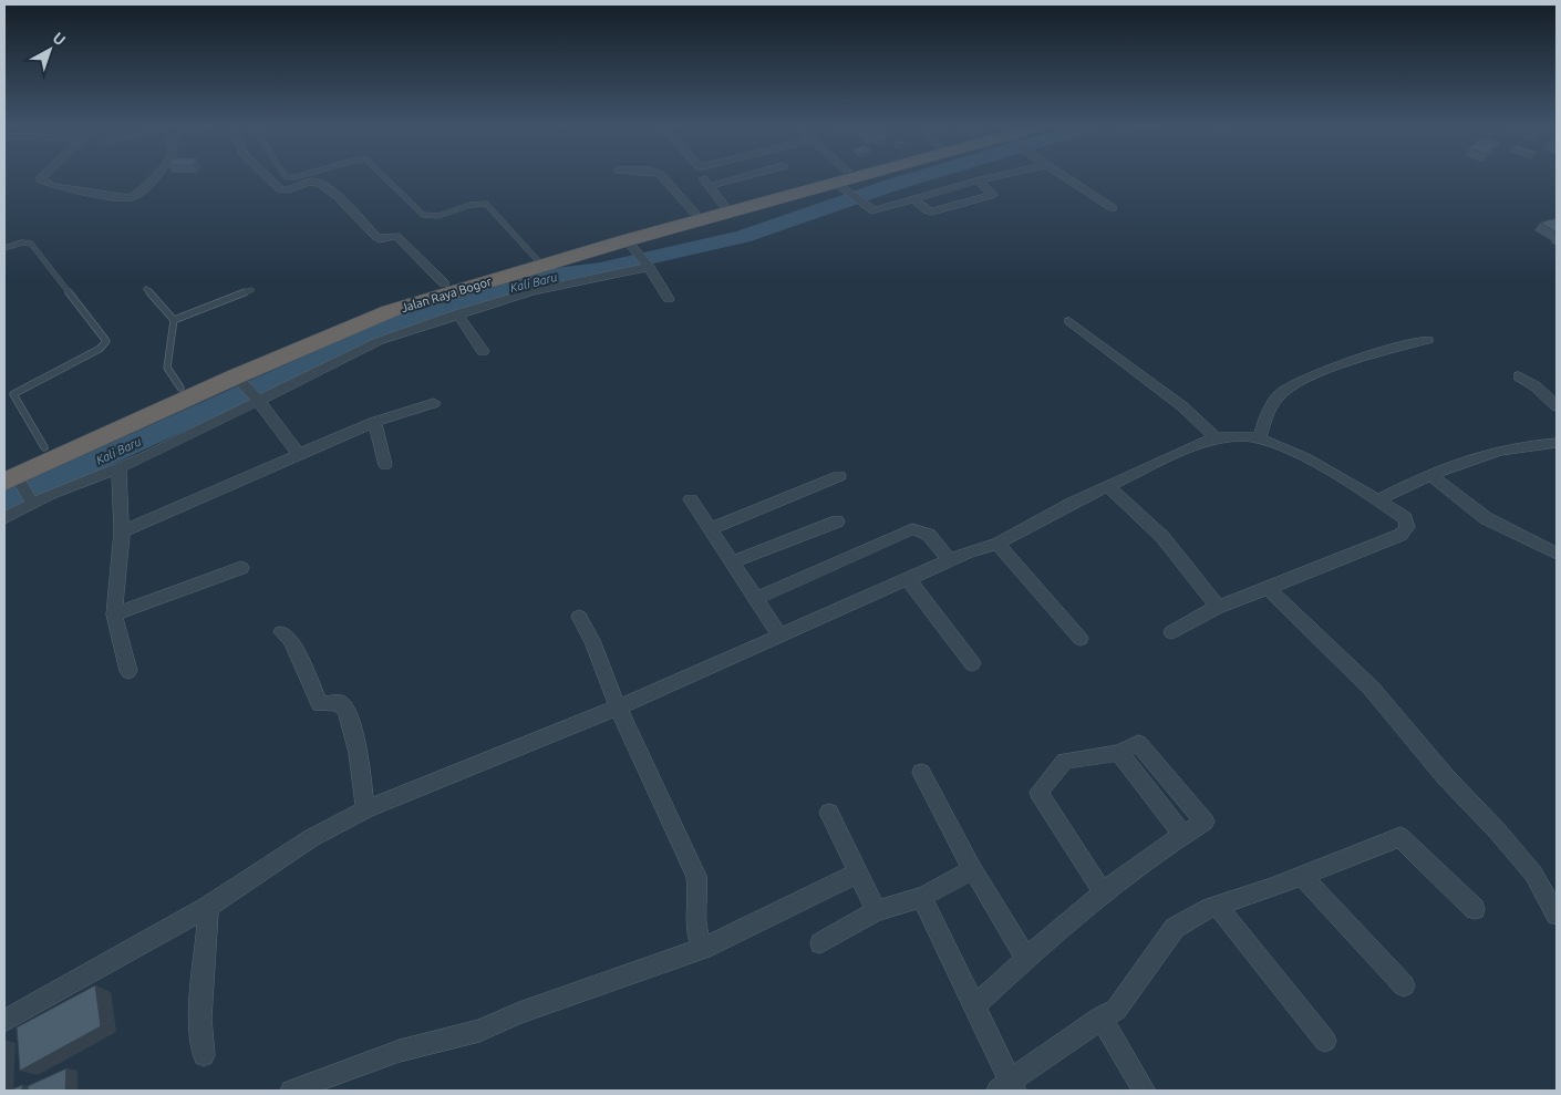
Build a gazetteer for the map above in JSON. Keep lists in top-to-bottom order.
{
  "streets": {
    "highway": ["Jalan Raya Bogor"]
  },
  "water": ["Kali Baru"],
  "north": "top right"
}
